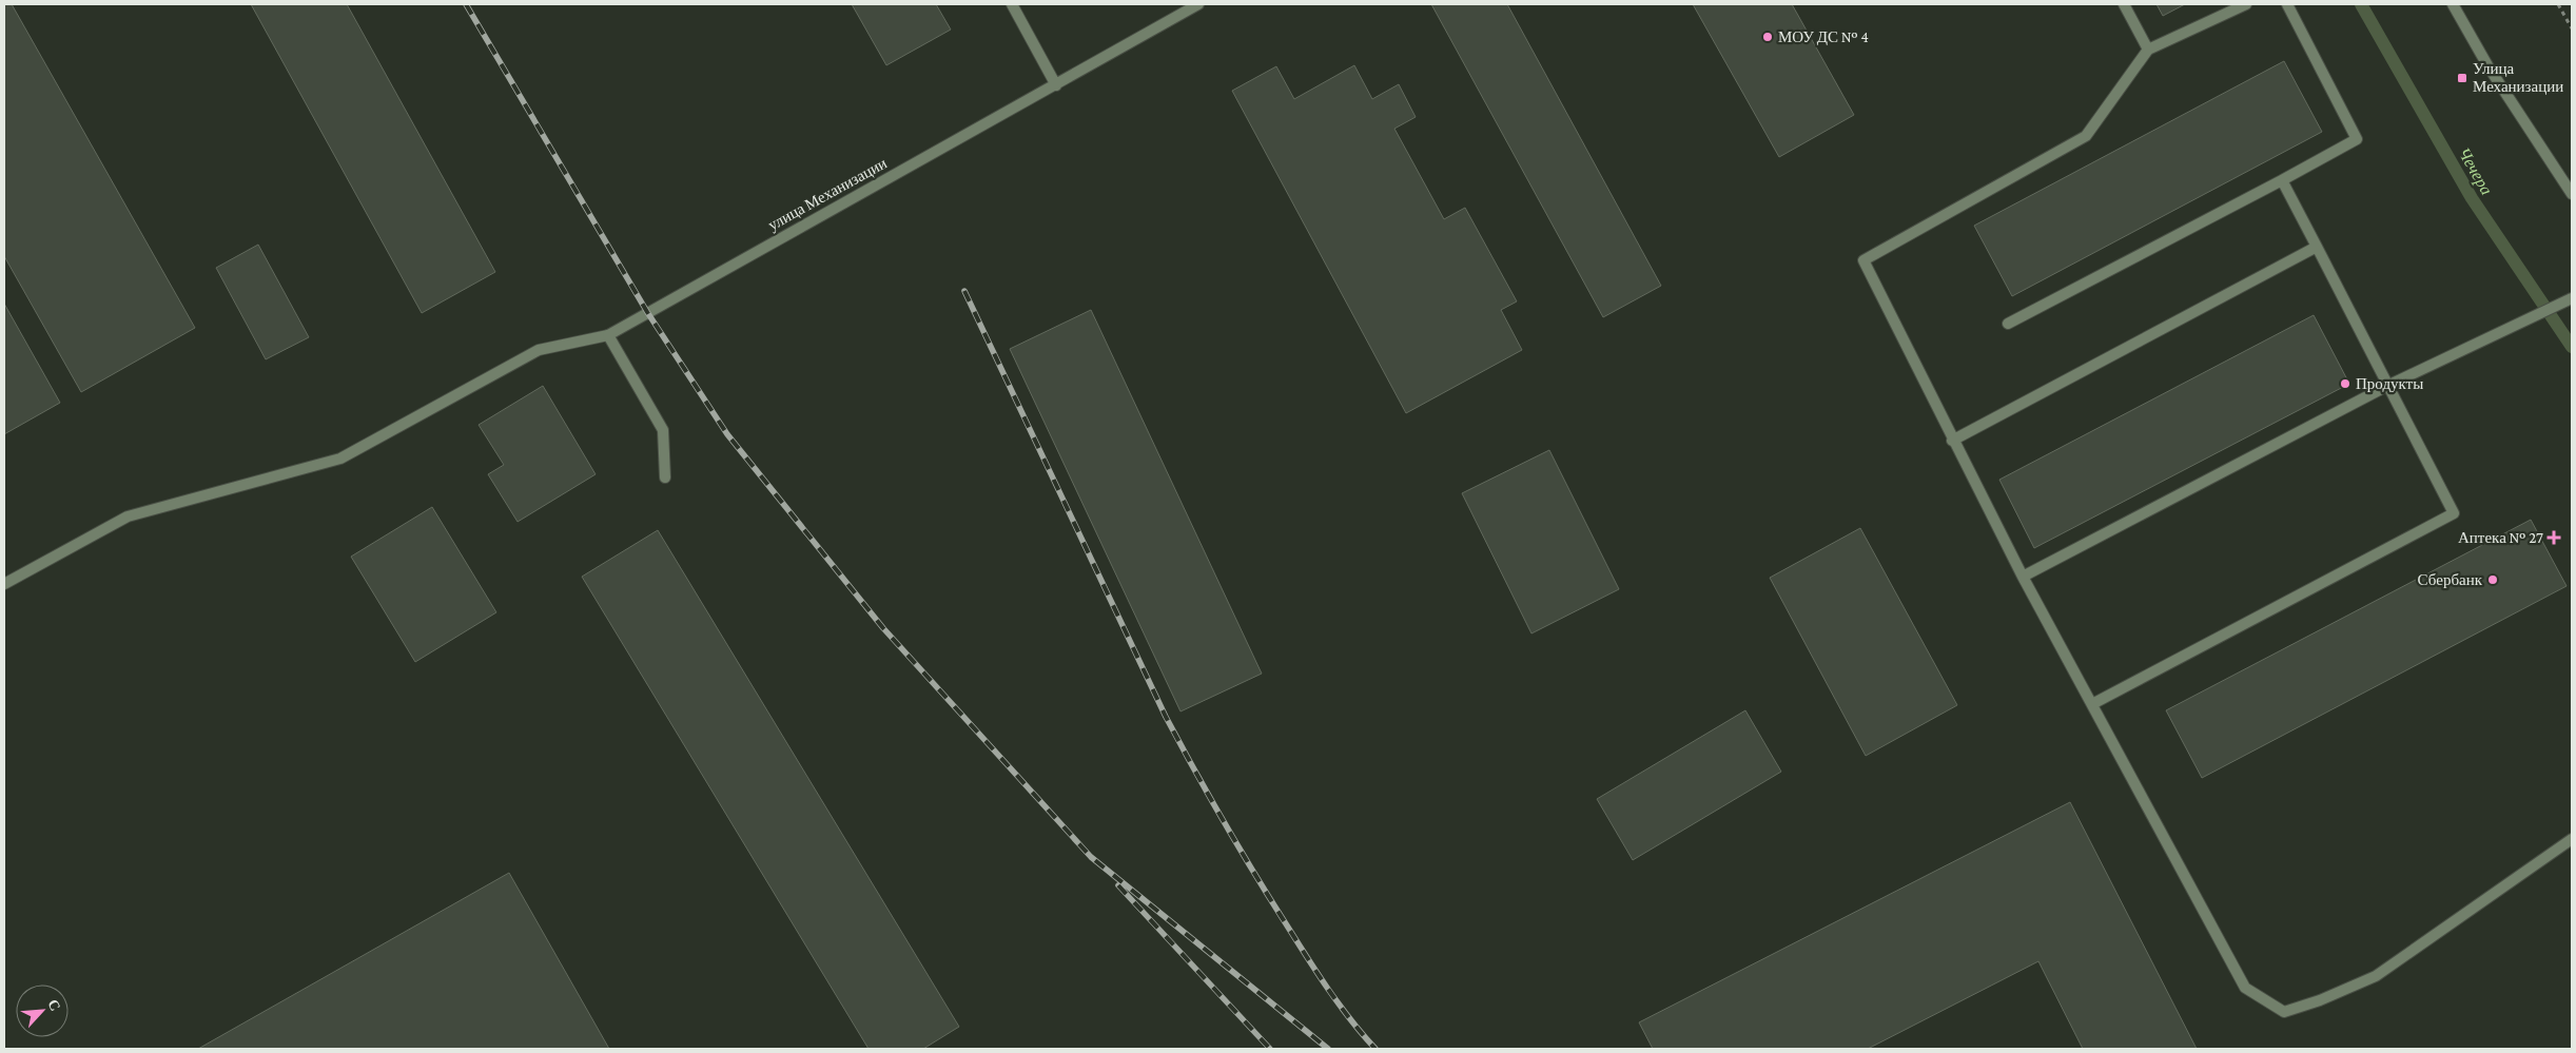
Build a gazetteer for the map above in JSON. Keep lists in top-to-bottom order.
{
  "streets": {
    "street": ["улица Механизации"]
  },
  "water": ["Чечера"],
  "places": {
    "other": ["МОУ ДС № 4", "Продукты", "Сбербанк"],
    "transit": ["Улица Механизации"],
    "health": ["Аптека № 27"]
  },
  "north": "top right"
}
